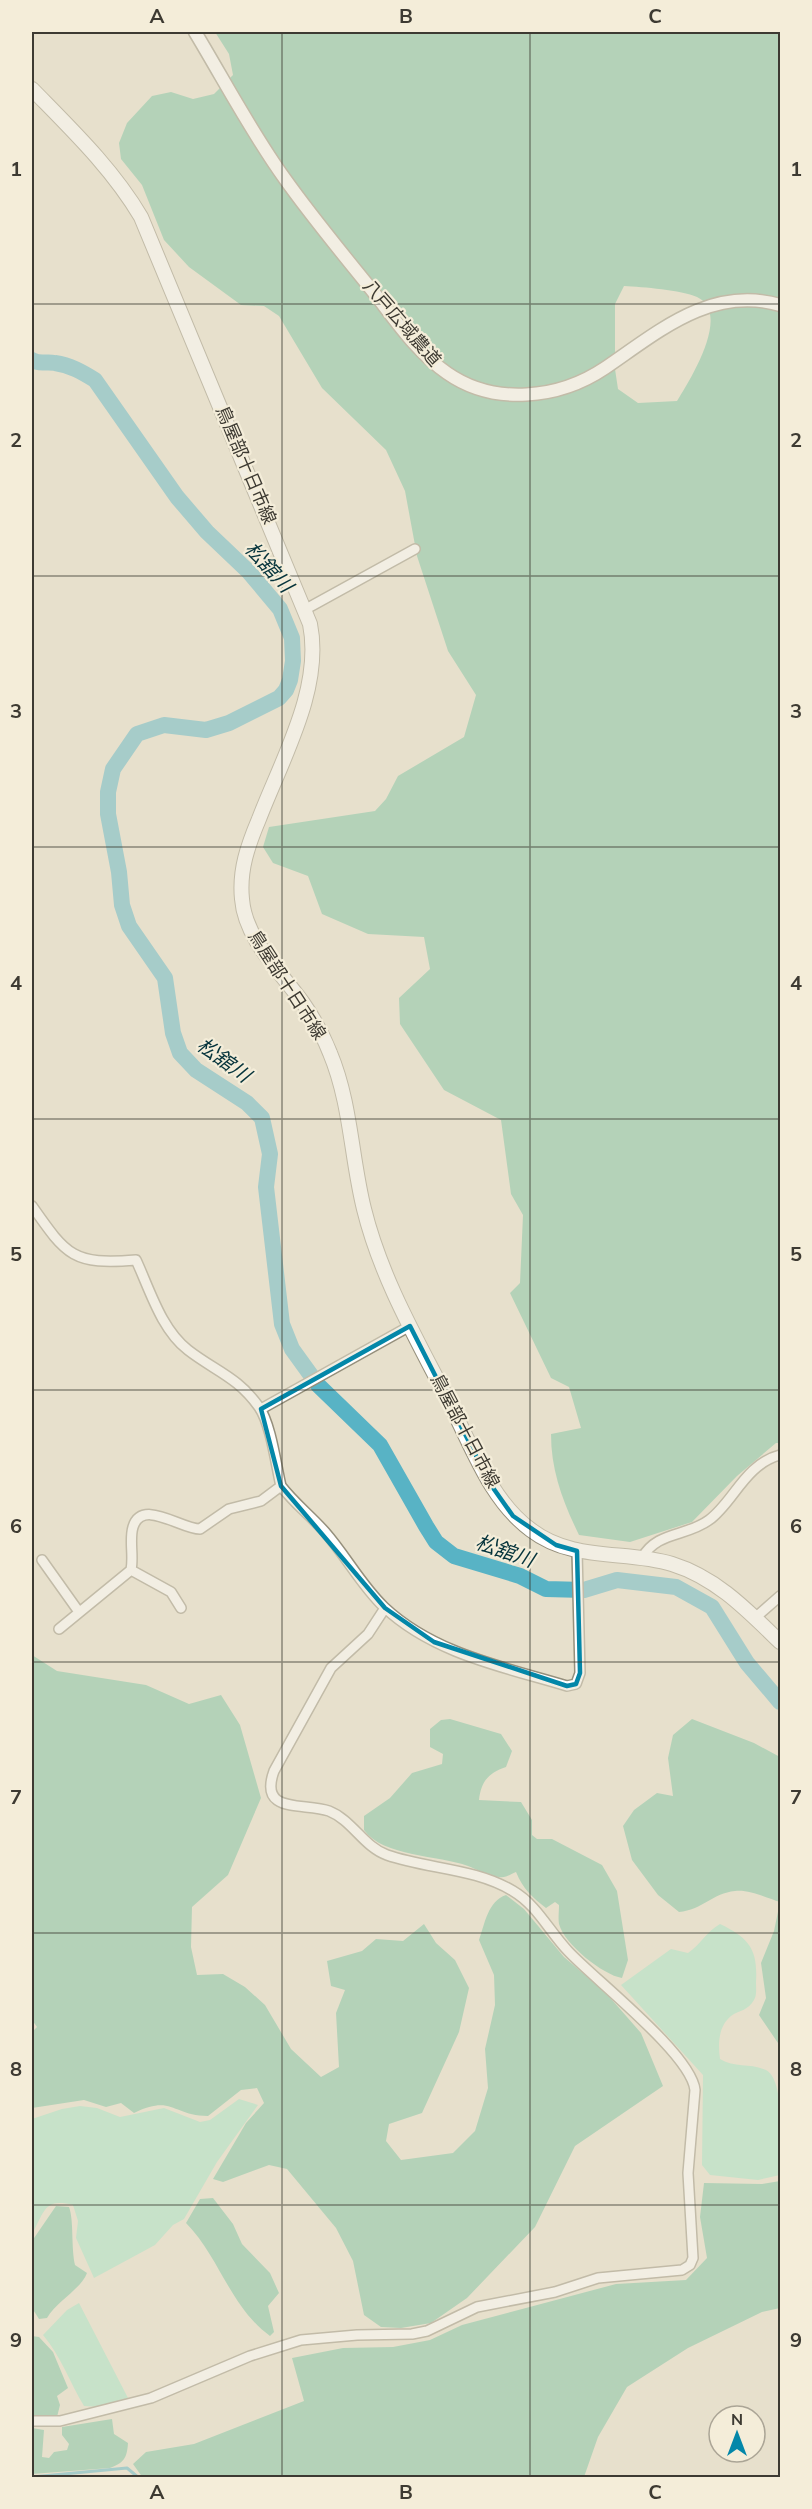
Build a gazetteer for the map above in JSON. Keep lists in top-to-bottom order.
{
  "streets": {
    "main road": ["鳥屋部十日市線"],
    "street": ["八戸広域農道"]
  },
  "water": ["松舘川"],
  "north": "top",
  "grid": {
    "columns": ["A", "B", "C"],
    "rows": [
      "1",
      "2",
      "3",
      "4",
      "5",
      "6",
      "7",
      "8",
      "9"
    ]
  }
}
